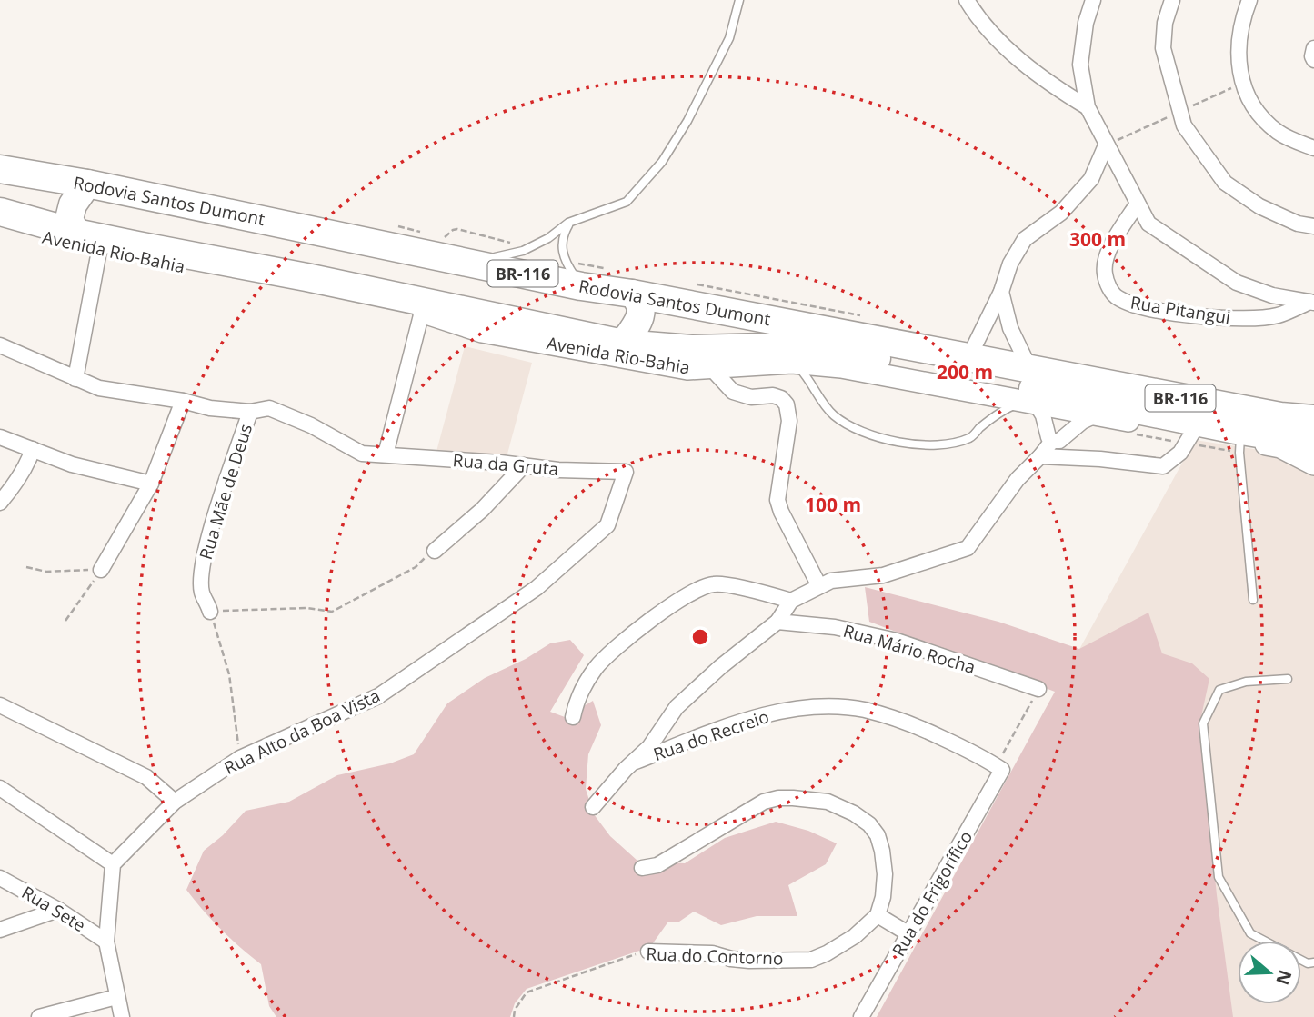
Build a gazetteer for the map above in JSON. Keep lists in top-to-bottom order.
{
  "streets": {
    "highway": ["Rodovia Santos Dumont", "BR-116"],
    "street": [
      "Avenida Rio-Bahia",
      "Rua Pitangui",
      "Rua da Gruta",
      "Rua Mãe de Deus",
      "Rua Mário Rocha",
      "Rua Alto da Boa Vista",
      "Rua do Recreio",
      "Rua do Frigorífico",
      "Rua Sete",
      "Rua do Contorno"
    ]
  },
  "crossings": [
    ["Rodovia Santos Dumont", "Avenida Rio-Bahia"],
    ["Rua da Gruta", "Rua Mãe de Deus"],
    ["Rua da Gruta", "Rua Alto da Boa Vista"],
    ["Rua do Recreio", "Rua do Frigorífico"]
  ],
  "north": "right",
  "rings": ["300 m", "200 m", "100 m"]
}
